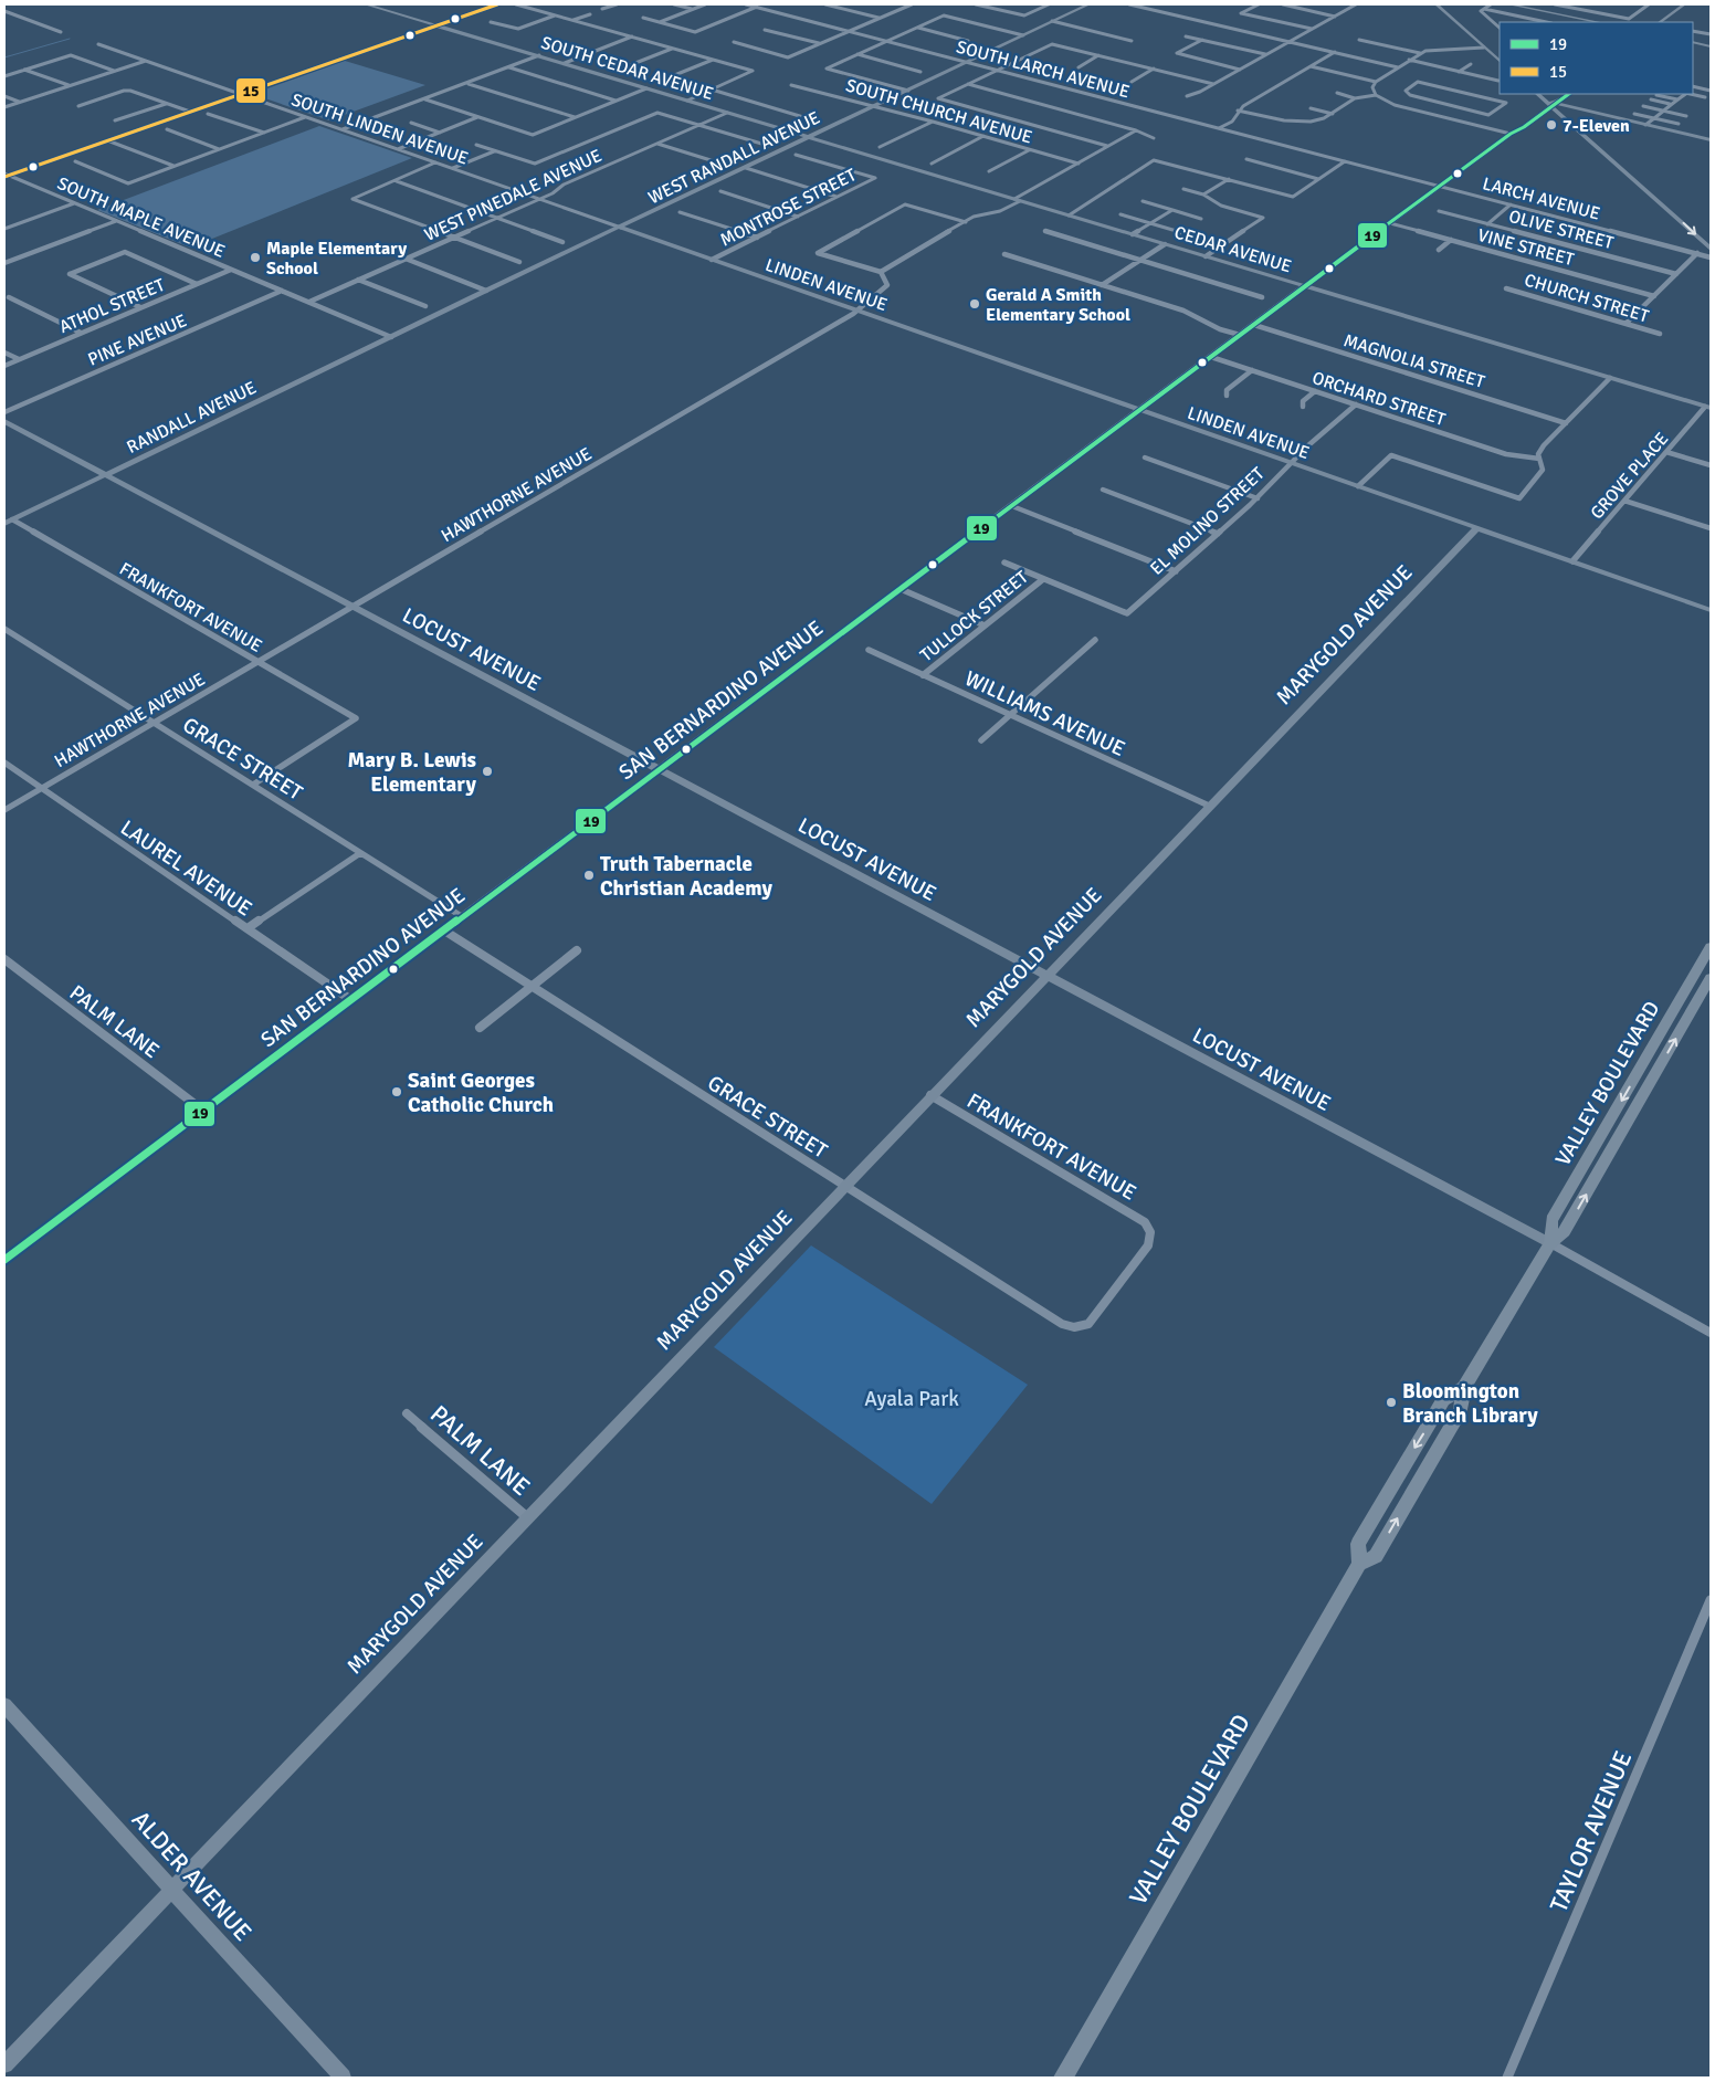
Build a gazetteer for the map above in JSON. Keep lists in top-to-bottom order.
{
  "streets": {
    "main road": [
      "SOUTH CEDAR AVENUE",
      "WEST RANDALL AVENUE",
      "CEDAR AVENUE",
      "LINDEN AVENUE",
      "RANDALL AVENUE",
      "MARYGOLD AVENUE",
      "LOCUST AVENUE",
      "SAN BERNARDINO AVENUE",
      "VALLEY BOULEVARD",
      "ALDER AVENUE"
    ],
    "street": [
      "SOUTH LARCH AVENUE",
      "SOUTH CHURCH AVENUE",
      "SOUTH LINDEN AVENUE",
      "WEST PINEDALE AVENUE",
      "LARCH AVENUE",
      "MONTROSE STREET",
      "SOUTH MAPLE AVENUE",
      "OLIVE STREET",
      "VINE STREET",
      "CHURCH STREET",
      "ATHOL STREET",
      "PINE AVENUE",
      "MAGNOLIA STREET",
      "ORCHARD STREET",
      "GROVE PLACE",
      "HAWTHORNE AVENUE",
      "EL MOLINO STREET",
      "FRANKFORT AVENUE",
      "TULLOCK STREET",
      "WILLIAMS AVENUE",
      "GRACE STREET",
      "LAUREL AVENUE",
      "PALM LANE",
      "TAYLOR AVENUE"
    ]
  },
  "crossings": [
    ["SOUTH CEDAR AVENUE", "WEST RANDALL AVENUE"],
    ["SOUTH CEDAR AVENUE", "WEST PINEDALE AVENUE"],
    ["SOUTH CEDAR AVENUE", "CEDAR AVENUE"],
    ["SOUTH LARCH AVENUE", "WEST RANDALL AVENUE"],
    ["SOUTH LARCH AVENUE", "LARCH AVENUE"],
    ["SOUTH CHURCH AVENUE", "WEST RANDALL AVENUE"],
    ["SOUTH LINDEN AVENUE", "WEST RANDALL AVENUE"],
    ["SOUTH LINDEN AVENUE", "WEST PINEDALE AVENUE"],
    ["SOUTH LINDEN AVENUE", "LINDEN AVENUE"],
    ["WEST RANDALL AVENUE", "SOUTH MAPLE AVENUE"],
    ["WEST RANDALL AVENUE", "CEDAR AVENUE"],
    ["WEST RANDALL AVENUE", "LINDEN AVENUE"],
    ["WEST RANDALL AVENUE", "RANDALL AVENUE"],
    ["WEST PINEDALE AVENUE", "SOUTH MAPLE AVENUE"],
    ["LARCH AVENUE", "SAN BERNARDINO AVENUE"],
    ["MONTROSE STREET", "LINDEN AVENUE"],
    ["SOUTH MAPLE AVENUE", "ATHOL STREET"],
    ["SOUTH MAPLE AVENUE", "PINE AVENUE"],
    ["SOUTH MAPLE AVENUE", "RANDALL AVENUE"],
    ["VINE STREET", "SAN BERNARDINO AVENUE"],
    ["CEDAR AVENUE", "GROVE PLACE"],
    ["CEDAR AVENUE", "SAN BERNARDINO AVENUE"],
    ["LINDEN AVENUE", "GROVE PLACE"],
    ["LINDEN AVENUE", "HAWTHORNE AVENUE"],
    ["LINDEN AVENUE", "EL MOLINO STREET"],
    ["LINDEN AVENUE", "MARYGOLD AVENUE"],
    ["LINDEN AVENUE", "SAN BERNARDINO AVENUE"],
    ["MAGNOLIA STREET", "SAN BERNARDINO AVENUE"],
    ["ORCHARD STREET", "EL MOLINO STREET"],
    ["ORCHARD STREET", "SAN BERNARDINO AVENUE"],
    ["RANDALL AVENUE", "FRANKFORT AVENUE"],
    ["RANDALL AVENUE", "LOCUST AVENUE"],
    ["HAWTHORNE AVENUE", "FRANKFORT AVENUE"],
    ["HAWTHORNE AVENUE", "LOCUST AVENUE"],
    ["HAWTHORNE AVENUE", "GRACE STREET"],
    ["HAWTHORNE AVENUE", "LAUREL AVENUE"],
    ["EL MOLINO STREET", "TULLOCK STREET"],
    ["FRANKFORT AVENUE", "MARYGOLD AVENUE"],
    ["FRANKFORT AVENUE", "GRACE STREET"],
    ["TULLOCK STREET", "WILLIAMS AVENUE"],
    ["MARYGOLD AVENUE", "LOCUST AVENUE"],
    ["MARYGOLD AVENUE", "WILLIAMS AVENUE"],
    ["MARYGOLD AVENUE", "GRACE STREET"],
    ["MARYGOLD AVENUE", "PALM LANE"],
    ["MARYGOLD AVENUE", "ALDER AVENUE"],
    ["LOCUST AVENUE", "SAN BERNARDINO AVENUE"],
    ["LOCUST AVENUE", "VALLEY BOULEVARD"],
    ["SAN BERNARDINO AVENUE", "GRACE STREET"],
    ["SAN BERNARDINO AVENUE", "LAUREL AVENUE"],
    ["SAN BERNARDINO AVENUE", "PALM LANE"]
  ],
  "parks": ["Ayala Park"],
  "places": [
    "7-Eleven",
    "Maple Elementary School",
    "Gerald A Smith Elementary School",
    "Mary B. Lewis Elementary",
    "Truth Tabernacle Christian Academy",
    "Saint Georges Catholic Church",
    "Bloomington Branch Library"
  ],
  "lines": ["transit line 15", "transit line 19"],
  "legend": ["19", "15"]
}
